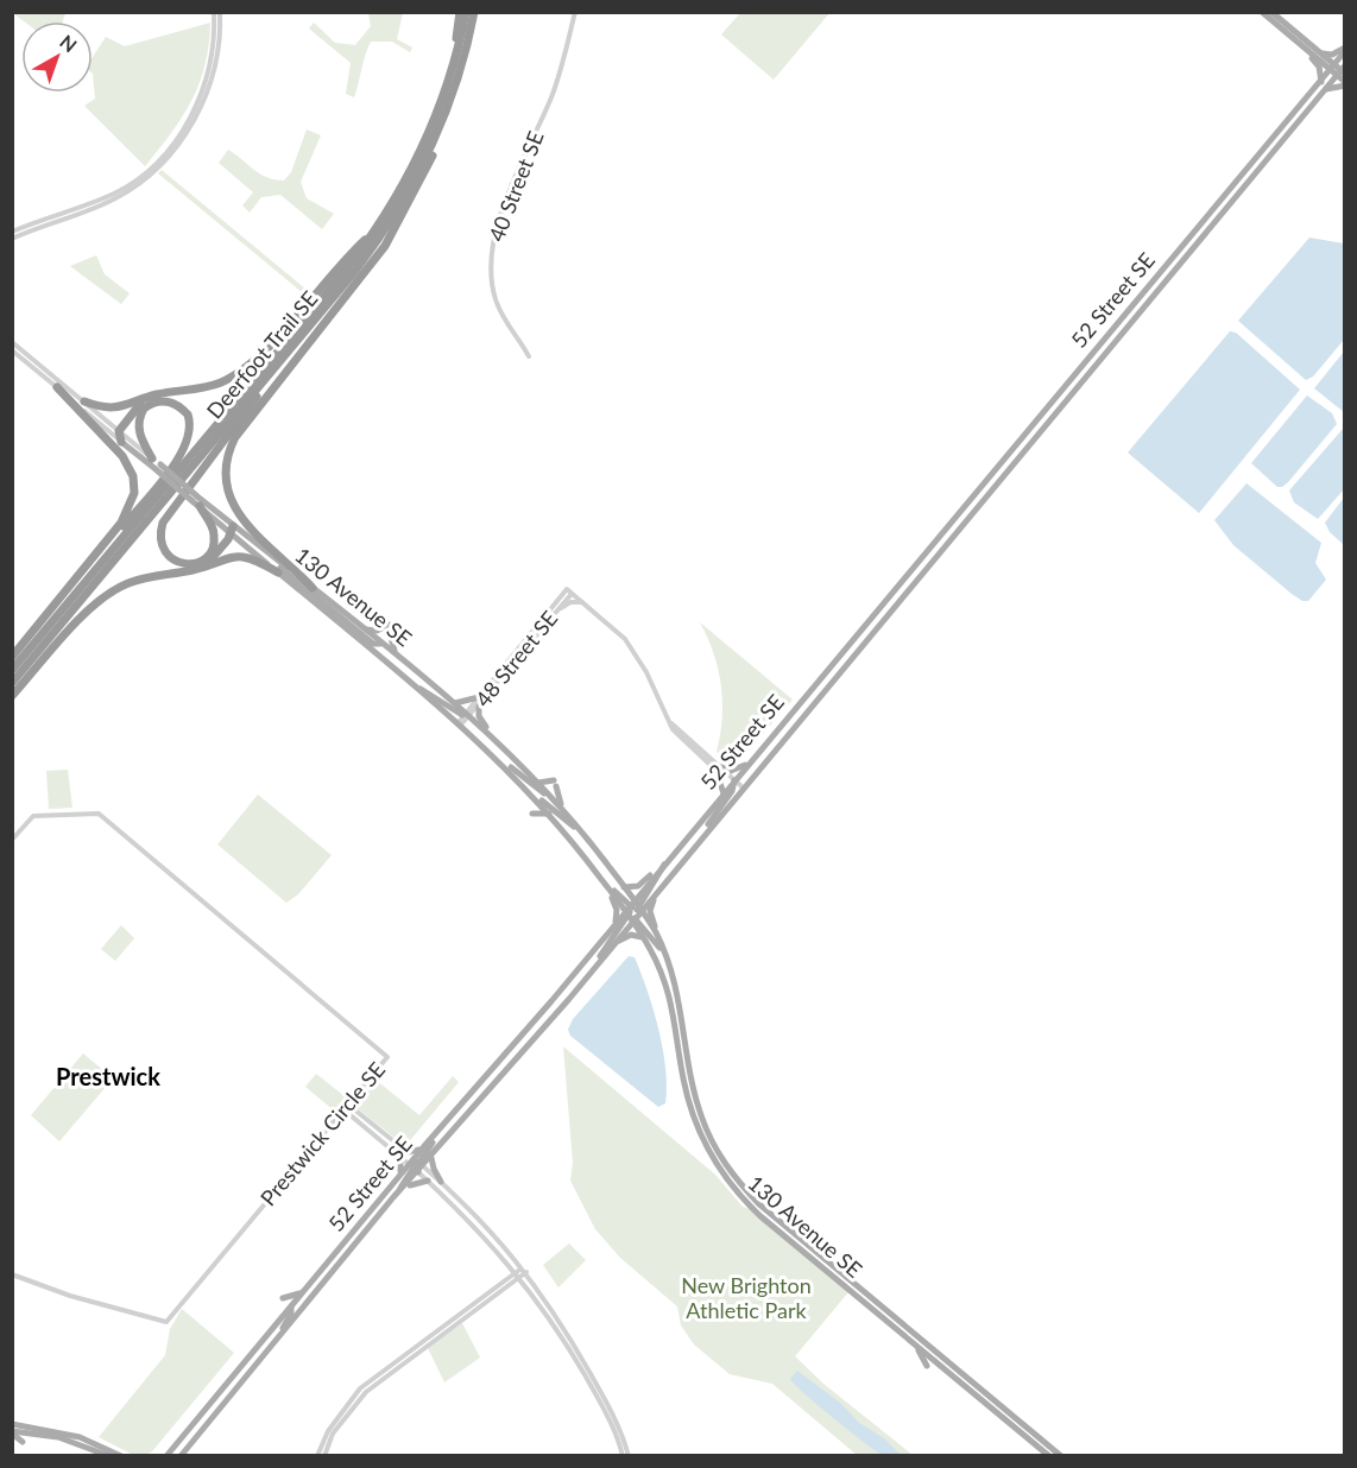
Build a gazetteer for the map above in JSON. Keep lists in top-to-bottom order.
{
  "streets": {
    "highway": ["Deerfoot Trail SE"],
    "main road": ["52 Street SE", "130 Avenue SE"],
    "street": ["40 Street SE", "48 Street SE", "Prestwick Circle SE"]
  },
  "crossings": [
    ["52 Street SE", "130 Avenue SE"],
    ["130 Avenue SE", "48 Street SE"]
  ],
  "districts": ["Prestwick"],
  "parks": ["New Brighton Athletic Park"],
  "north": "top right"
}
